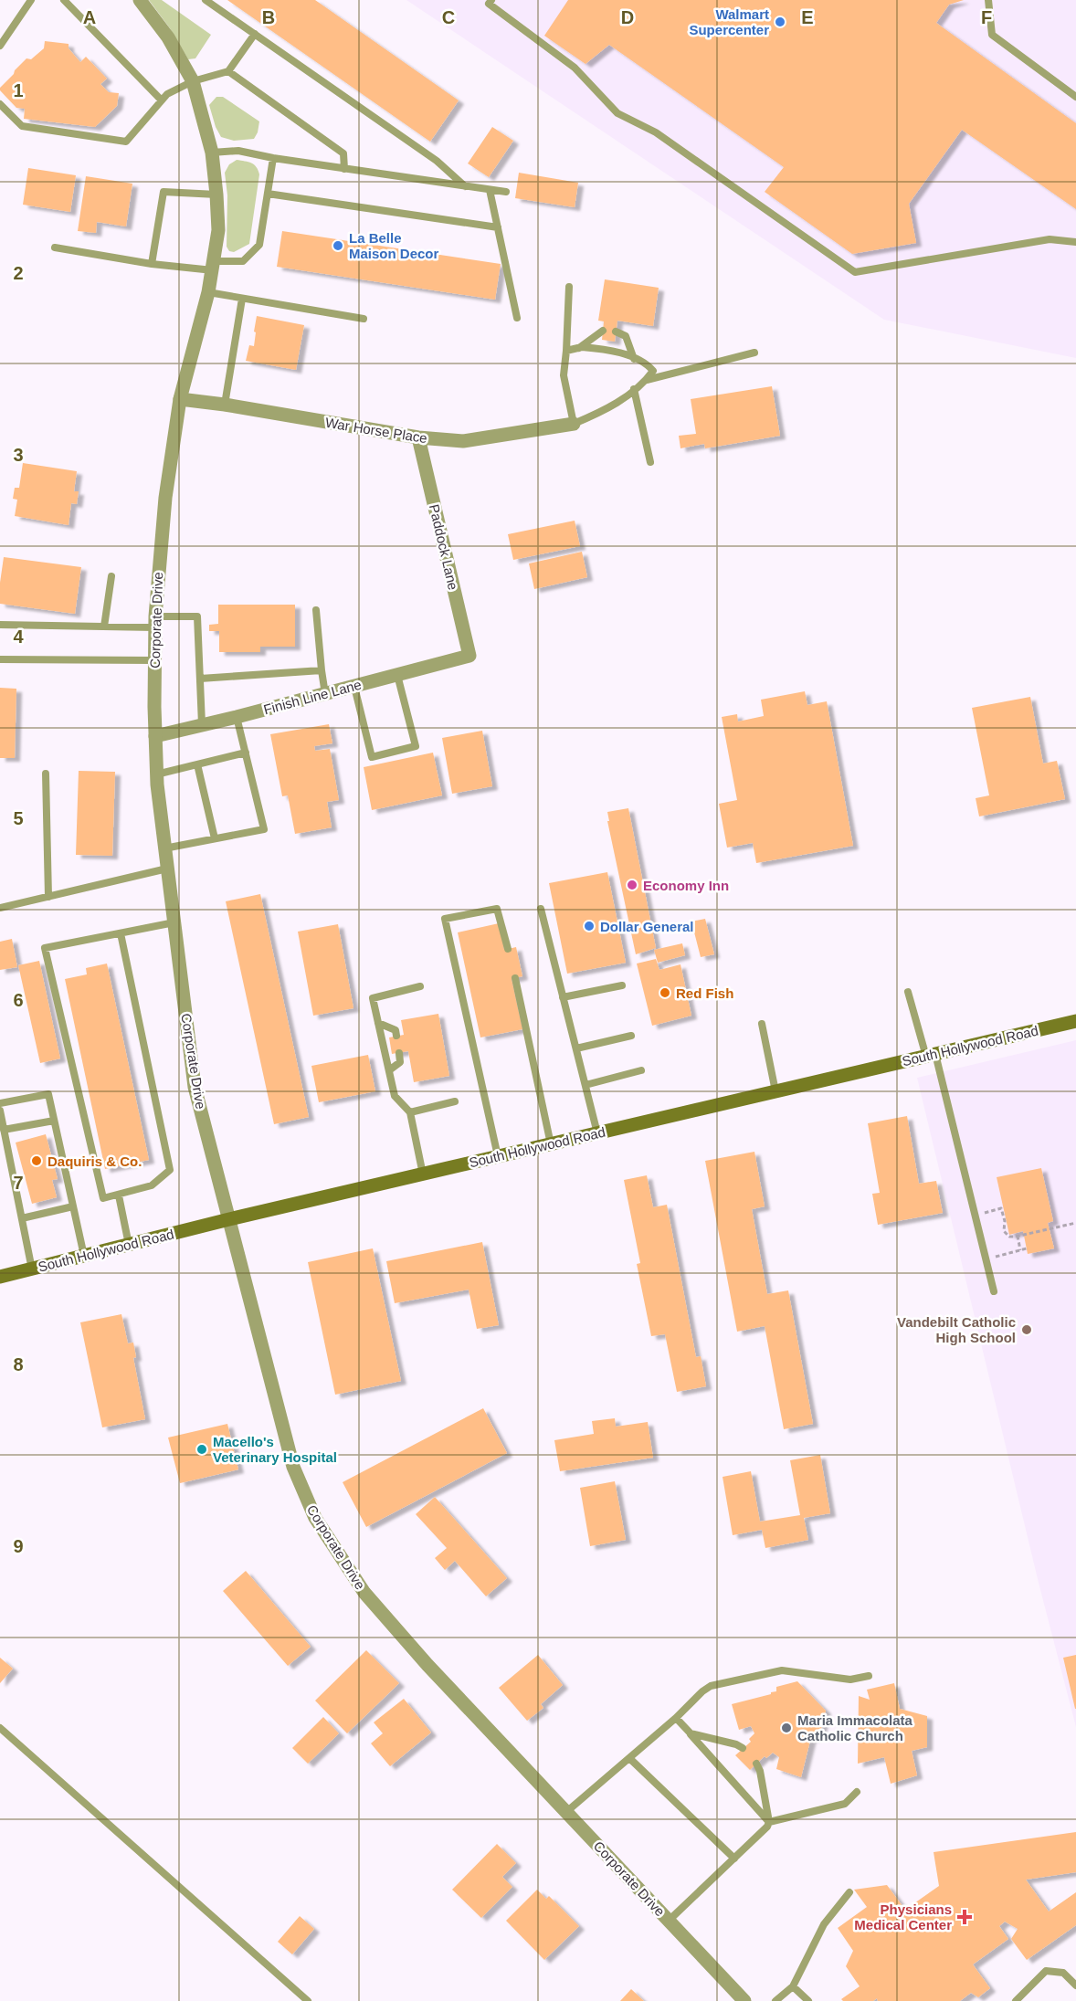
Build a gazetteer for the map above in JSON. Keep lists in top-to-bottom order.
{
  "streets": {
    "main road": ["South Hollywood Road"],
    "street": [
      "War Horse Place",
      "Paddock Lane",
      "Corporate Drive",
      "Finish Line Lane"
    ]
  },
  "crossings": [
    ["War Horse Place", "Paddock Lane"],
    ["War Horse Place", "Corporate Drive"],
    ["Paddock Lane", "Finish Line Lane"],
    ["Corporate Drive", "Finish Line Lane"],
    ["Corporate Drive", "South Hollywood Road"]
  ],
  "places": {
    "other": [
      "Walmart Supercenter",
      "La Belle Maison Decor",
      "Economy Inn",
      "Dollar General",
      "Red Fish",
      "Daquiris & Co.",
      "Vandebilt Catholic High School",
      "Macello's Veterinary Hospital",
      "Maria Immacolata Catholic Church"
    ],
    "health": ["Physicians Medical Center"]
  },
  "grid": {
    "columns": [
      "A",
      "B",
      "C",
      "D",
      "E",
      "F"
    ],
    "rows": [
      "1",
      "2",
      "3",
      "4",
      "5",
      "6",
      "7",
      "8",
      "9"
    ]
  }
}
